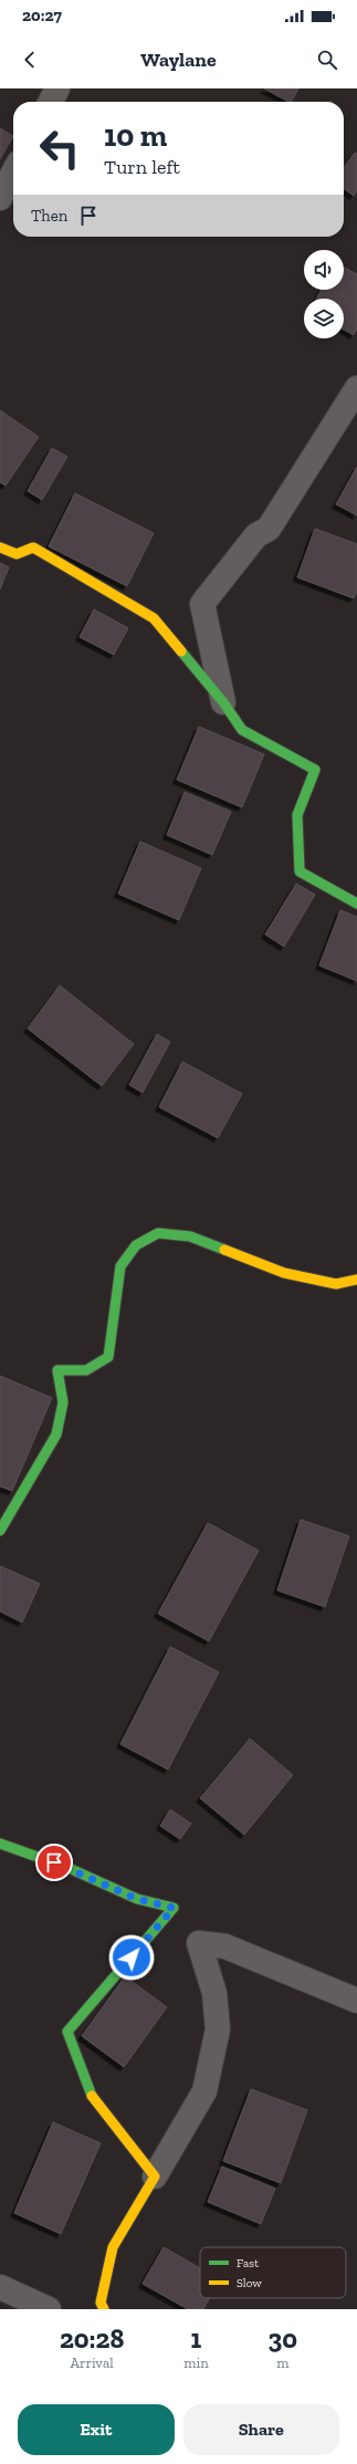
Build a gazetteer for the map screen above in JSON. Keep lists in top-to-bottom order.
{
  "legend": ["Fast", "Slow"],
  "page": {
    "status": "20:27",
    "header": "Waylane",
    "turn": ["10 m", "Turn left"],
    "then": "Then",
    "eta": [
      "20:28",
      "Arrival",
      "1",
      "min",
      "30",
      "m"
    ],
    "buttons": ["Exit", "Share"]
  }
}
